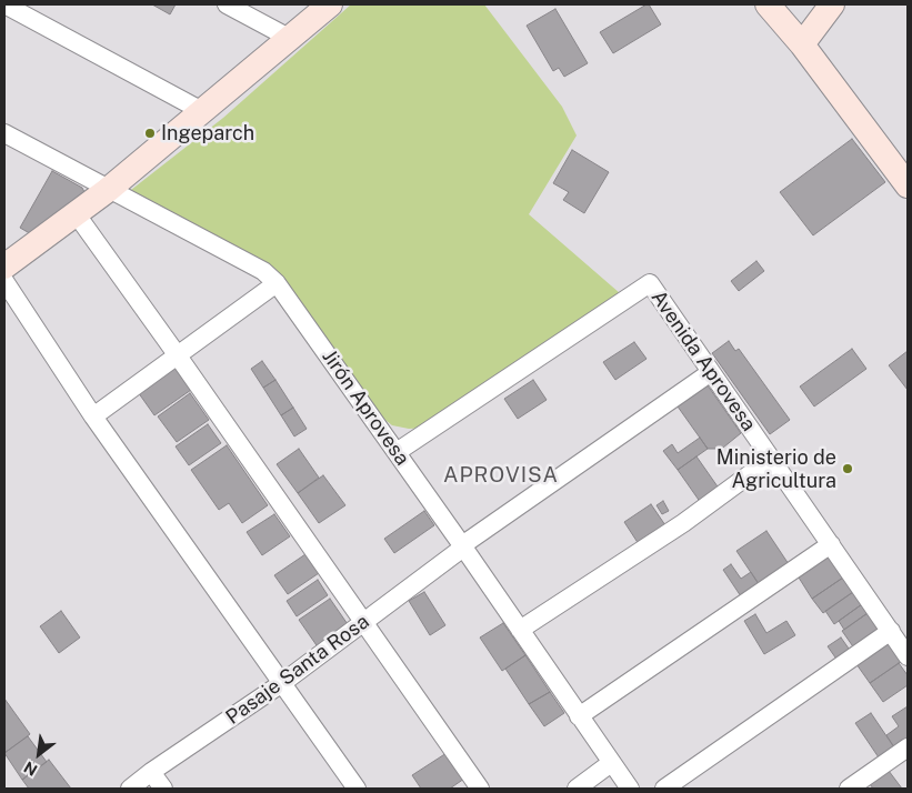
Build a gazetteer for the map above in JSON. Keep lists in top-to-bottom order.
{
  "streets": {
    "street": ["Avenida Aprovesa", "Jirón Aprovesa", "Pasaje Santa Rosa"]
  },
  "crossings": [
    ["Avenida Aprovesa", "Jirón Aprovesa"],
    ["Avenida Aprovesa", "Pasaje Santa Rosa"],
    ["Jirón Aprovesa", "Pasaje Santa Rosa"]
  ],
  "districts": ["APROVISA"],
  "places": ["Ingeparch", "Ministerio de Agricultura"],
  "north": "bottom left"
}
